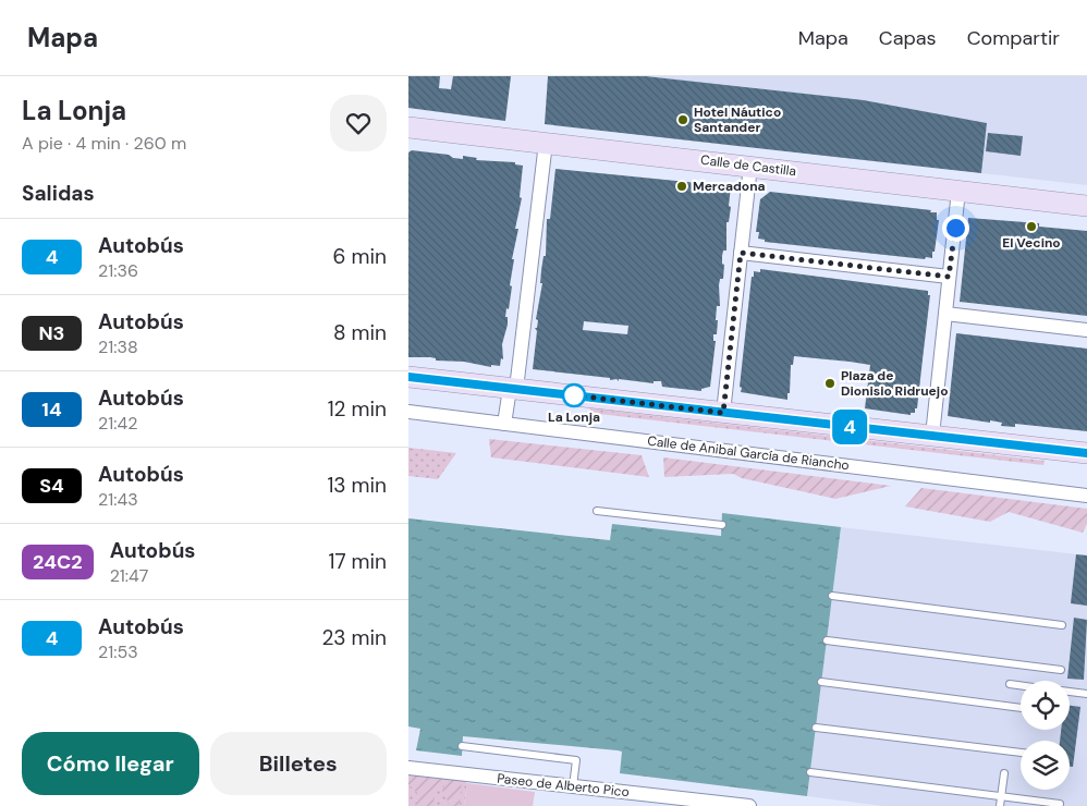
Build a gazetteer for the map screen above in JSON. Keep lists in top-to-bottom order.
{
  "streets": {
    "main road": ["Calle de Castilla"],
    "street": ["Calle de Anibal García de Riancho", "Paseo de Alberto Pico"]
  },
  "places": [
    "Hotel Náutico Santander",
    "Mercadona",
    "El Vecino",
    "Plaza de Dionisio Ridruejo",
    "La Lonja"
  ],
  "lines": ["bus line 4"],
  "page": {
    "header": "Mapa",
    "nav": ["Mapa", "Capas", "Compartir"],
    "heading": [
      ["La Lonja", "A pie · 4 min · 260 m"],
      "Salidas"
    ],
    "on_map": "4",
    "list": [
      {
        "mark": "4",
        "name": "Autobús",
        "note": "21:36",
        "value": "6 min"
      },
      {
        "mark": "N3",
        "name": "Autobús",
        "note": "21:38",
        "value": "8 min"
      },
      {
        "mark": "14",
        "name": "Autobús",
        "note": "21:42",
        "value": "12 min"
      },
      {
        "mark": "S4",
        "name": "Autobús",
        "note": "21:43",
        "value": "13 min"
      },
      {
        "mark": "24C2",
        "name": "Autobús",
        "note": "21:47",
        "value": "17 min"
      },
      {
        "mark": "4",
        "name": "Autobús",
        "note": "21:53",
        "value": "23 min"
      }
    ],
    "buttons": ["Cómo llegar", "Billetes"]
  }
}
